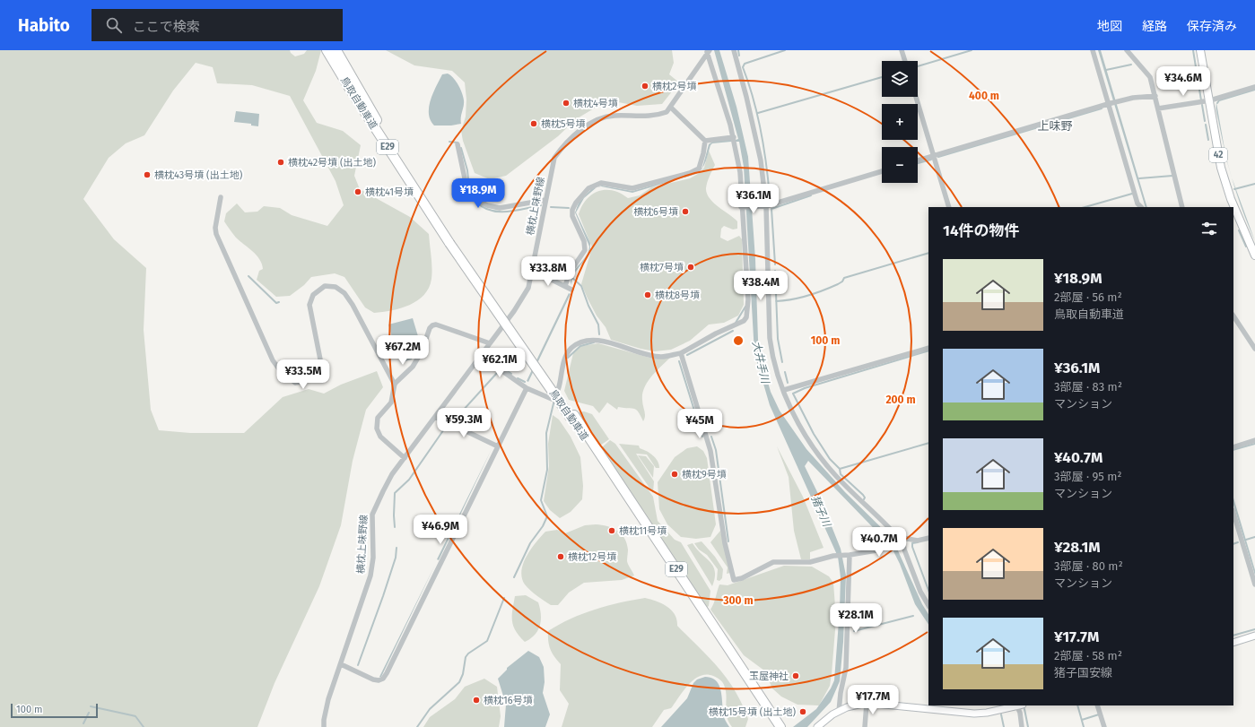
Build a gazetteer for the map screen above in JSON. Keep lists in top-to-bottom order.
{
  "streets": {
    "highway": ["鳥取自動車道", "E29"],
    "main road": ["42"],
    "street": ["横枕上味野線"]
  },
  "districts": ["上味野"],
  "water": ["大井手川", "猪子川"],
  "places": [
    "横枕2号墳",
    "横枕4号墳",
    "横枕5号墳",
    "横枕42号墳 (出土地)",
    "横枕43号墳 (出土地)",
    "横枕41号墳",
    "横枕6号墳",
    "横枕7号墳",
    "横枕8号墳",
    "横枕9号墳",
    "横枕11号墳",
    "横枕12号墳",
    "玉屋神社",
    "横枕16号墳",
    "横枕15号墳 (出土地)"
  ],
  "scale_bar": "100 m",
  "page": {
    "header": "Habito",
    "search": "ここで検索",
    "nav": ["地図", "経路", "保存済み"],
    "map_buttons": ["+", "−"],
    "price": [
      "¥34.6M",
      "¥18.9M",
      "¥36.1M",
      "¥33.8M",
      "¥38.4M",
      "¥67.2M",
      "¥62.1M",
      "¥33.5M",
      "¥59.3M",
      "¥45M",
      "¥46.9M",
      "¥40.7M",
      "¥28.1M",
      "¥17.7M"
    ],
    "heading": "14件の物件",
    "list": [
      {
        "name": "¥18.9M",
        "note": "2部屋 · 56 m² · 鳥取自動車道"
      },
      {
        "name": "¥36.1M",
        "note": "3部屋 · 83 m² · マンション"
      },
      {
        "name": "¥40.7M",
        "note": "3部屋 · 95 m² · マンション"
      },
      {
        "name": "¥28.1M",
        "note": "3部屋 · 80 m² · マンション"
      },
      {
        "name": "¥17.7M",
        "note": "2部屋 · 58 m² · 猪子国安線"
      }
    ],
    "scale": "100 m"
  },
  "rings": [
    "400 m",
    "100 m",
    "200 m",
    "300 m"
  ]
}
